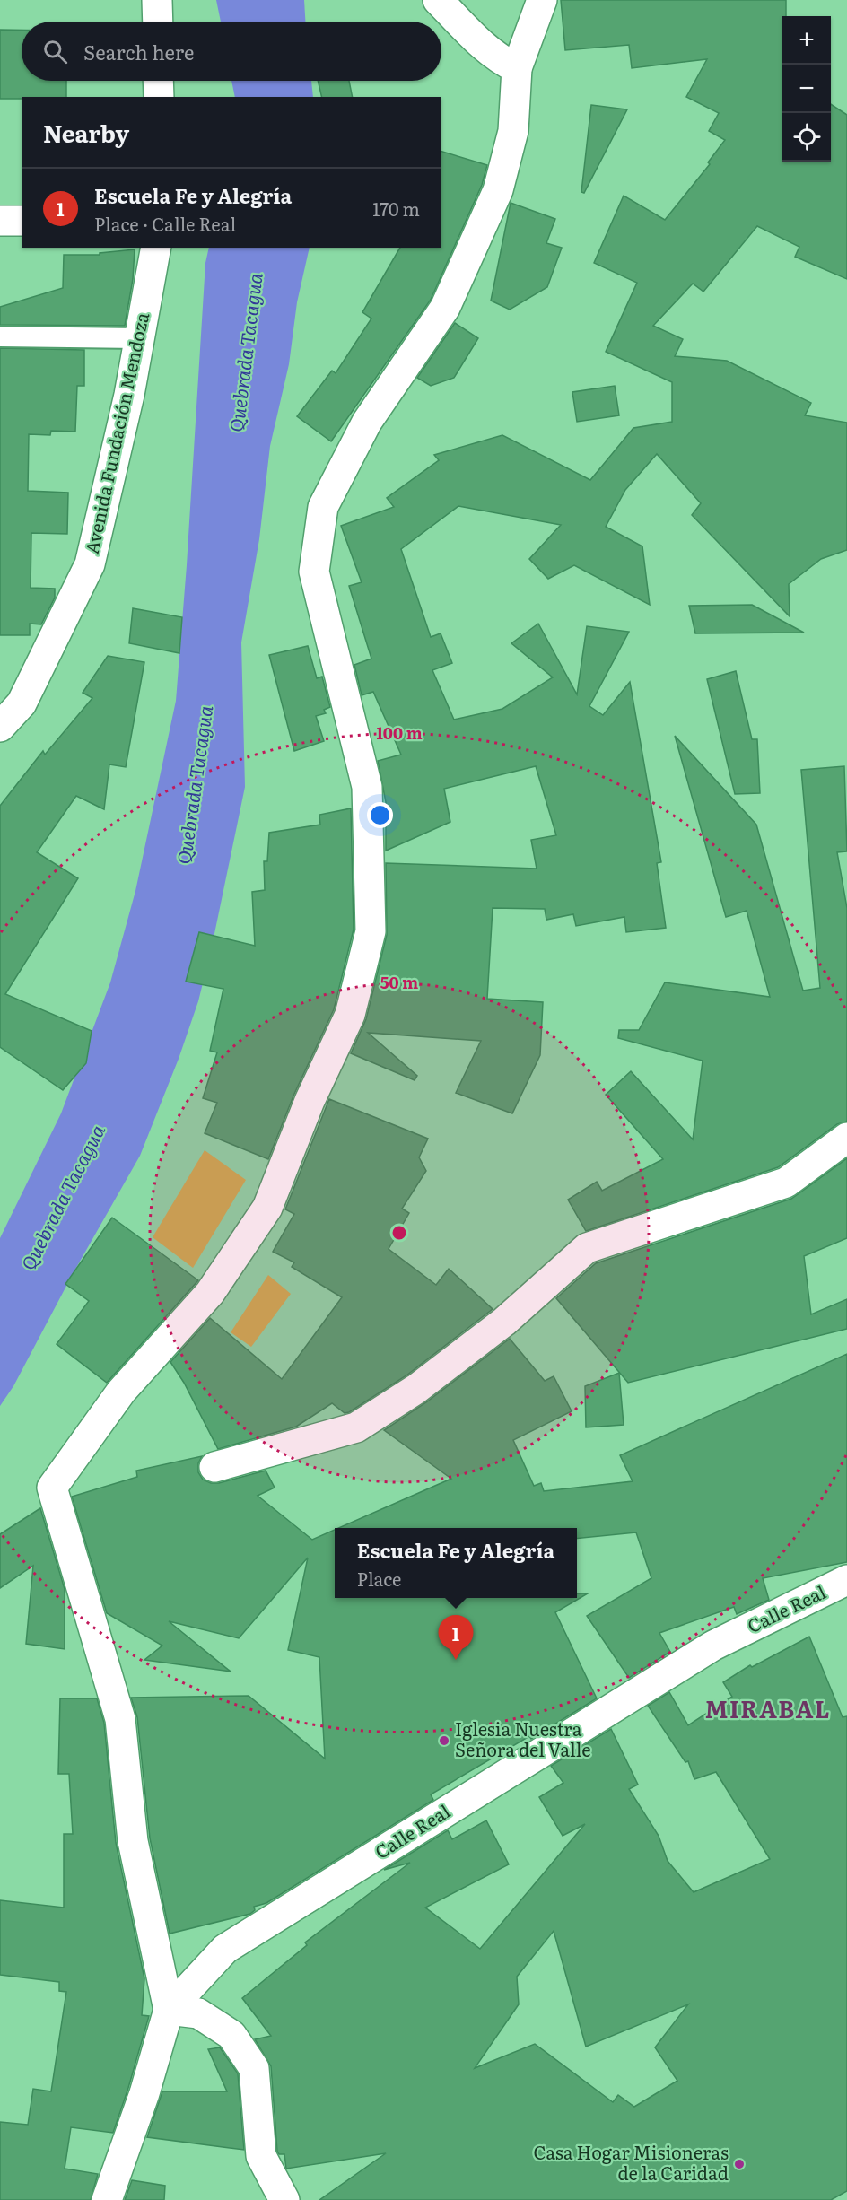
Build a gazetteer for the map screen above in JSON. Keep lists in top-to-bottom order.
{
  "streets": {
    "street": ["Avenida Fundación Mendoza", "Calle Real"]
  },
  "districts": ["MIRABAL"],
  "water": ["Quebrada Tacagua"],
  "places": ["Iglesia Nuestra Señora del Valle", "Casa Hogar Misioneras de la Caridad"],
  "page": {
    "map_buttons": ["+", "−"],
    "search": "Search here",
    "heading": "Nearby",
    "list": [
      {
        "mark": "1",
        "name": "Escuela Fe y Alegría",
        "note": "Place · Calle Real",
        "value": "170 m"
      }
    ],
    "popup": ["Escuela Fe y Alegría", "Place"],
    "pins": "1"
  },
  "rings": ["100 m", "50 m"]
}
